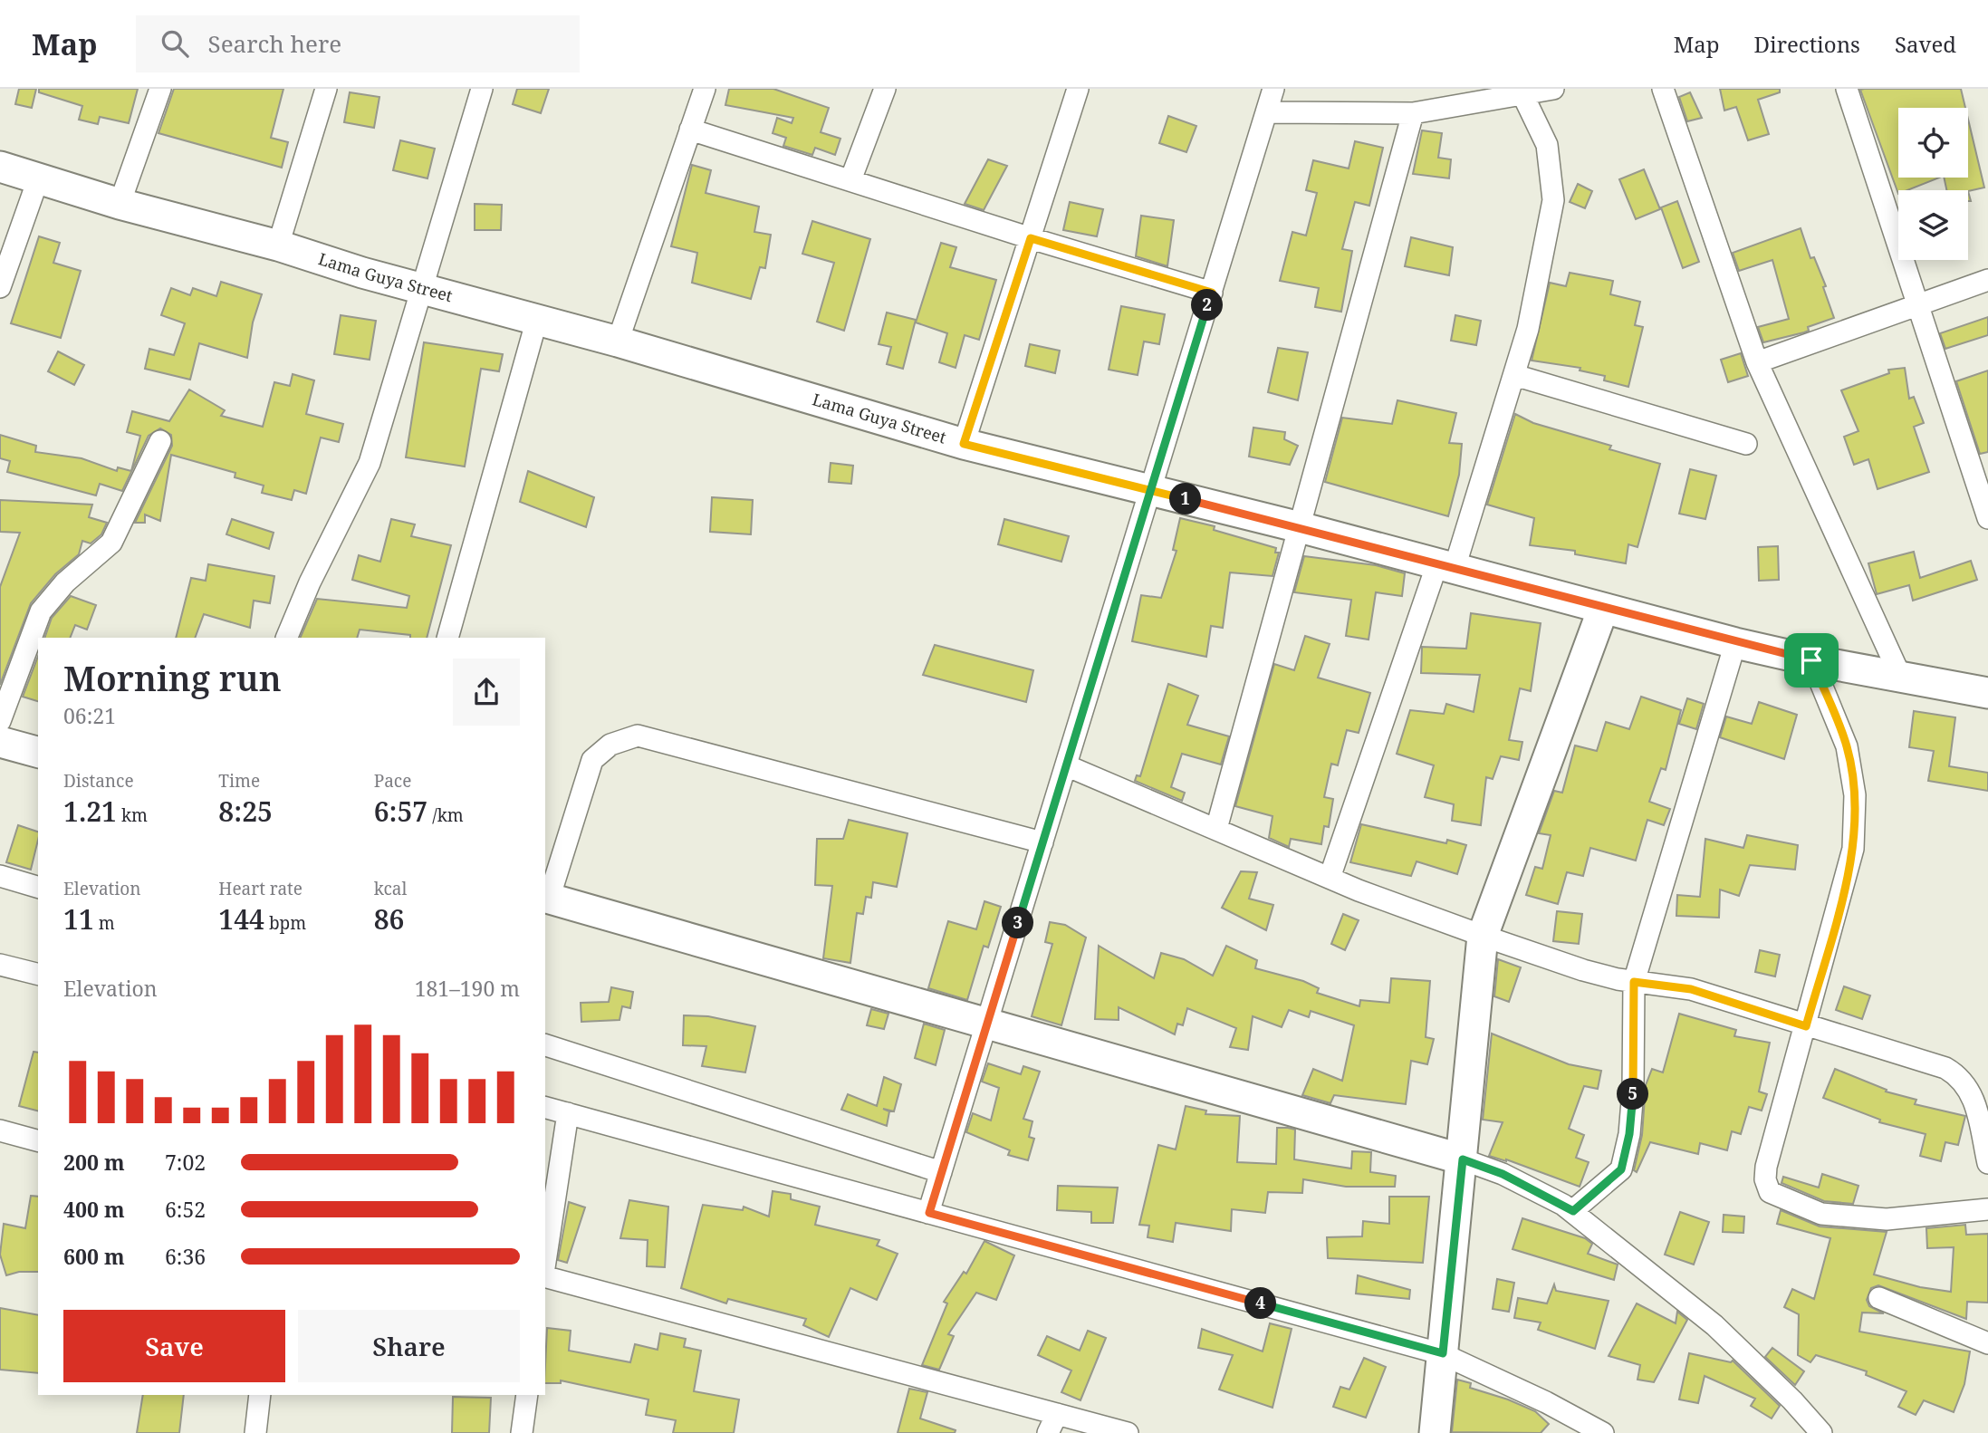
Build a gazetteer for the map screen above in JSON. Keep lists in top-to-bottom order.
{
  "streets": {
    "street": ["Lama Guya Street"]
  },
  "page": {
    "header": "Map",
    "search": "Search here",
    "nav": ["Map", "Directions", "Saved"],
    "pins": [
      "2",
      "1",
      "3",
      "5",
      "4"
    ],
    "heading": ["Morning run", "06:21"],
    "stats": [
      ["Distance", "1.21 km"],
      ["Time", "8:25"],
      ["Pace", "6:57 /km"],
      ["Elevation", "11 m"],
      ["Heart rate", "144 bpm"],
      ["kcal", "86"]
    ],
    "chart": ["Elevation", "181–190 m"],
    "list": [
      {
        "name": "200 m",
        "note": "7:02"
      },
      {
        "name": "400 m",
        "note": "6:52"
      },
      {
        "name": "600 m",
        "note": "6:36"
      }
    ],
    "buttons": ["Save", "Share"]
  }
}
